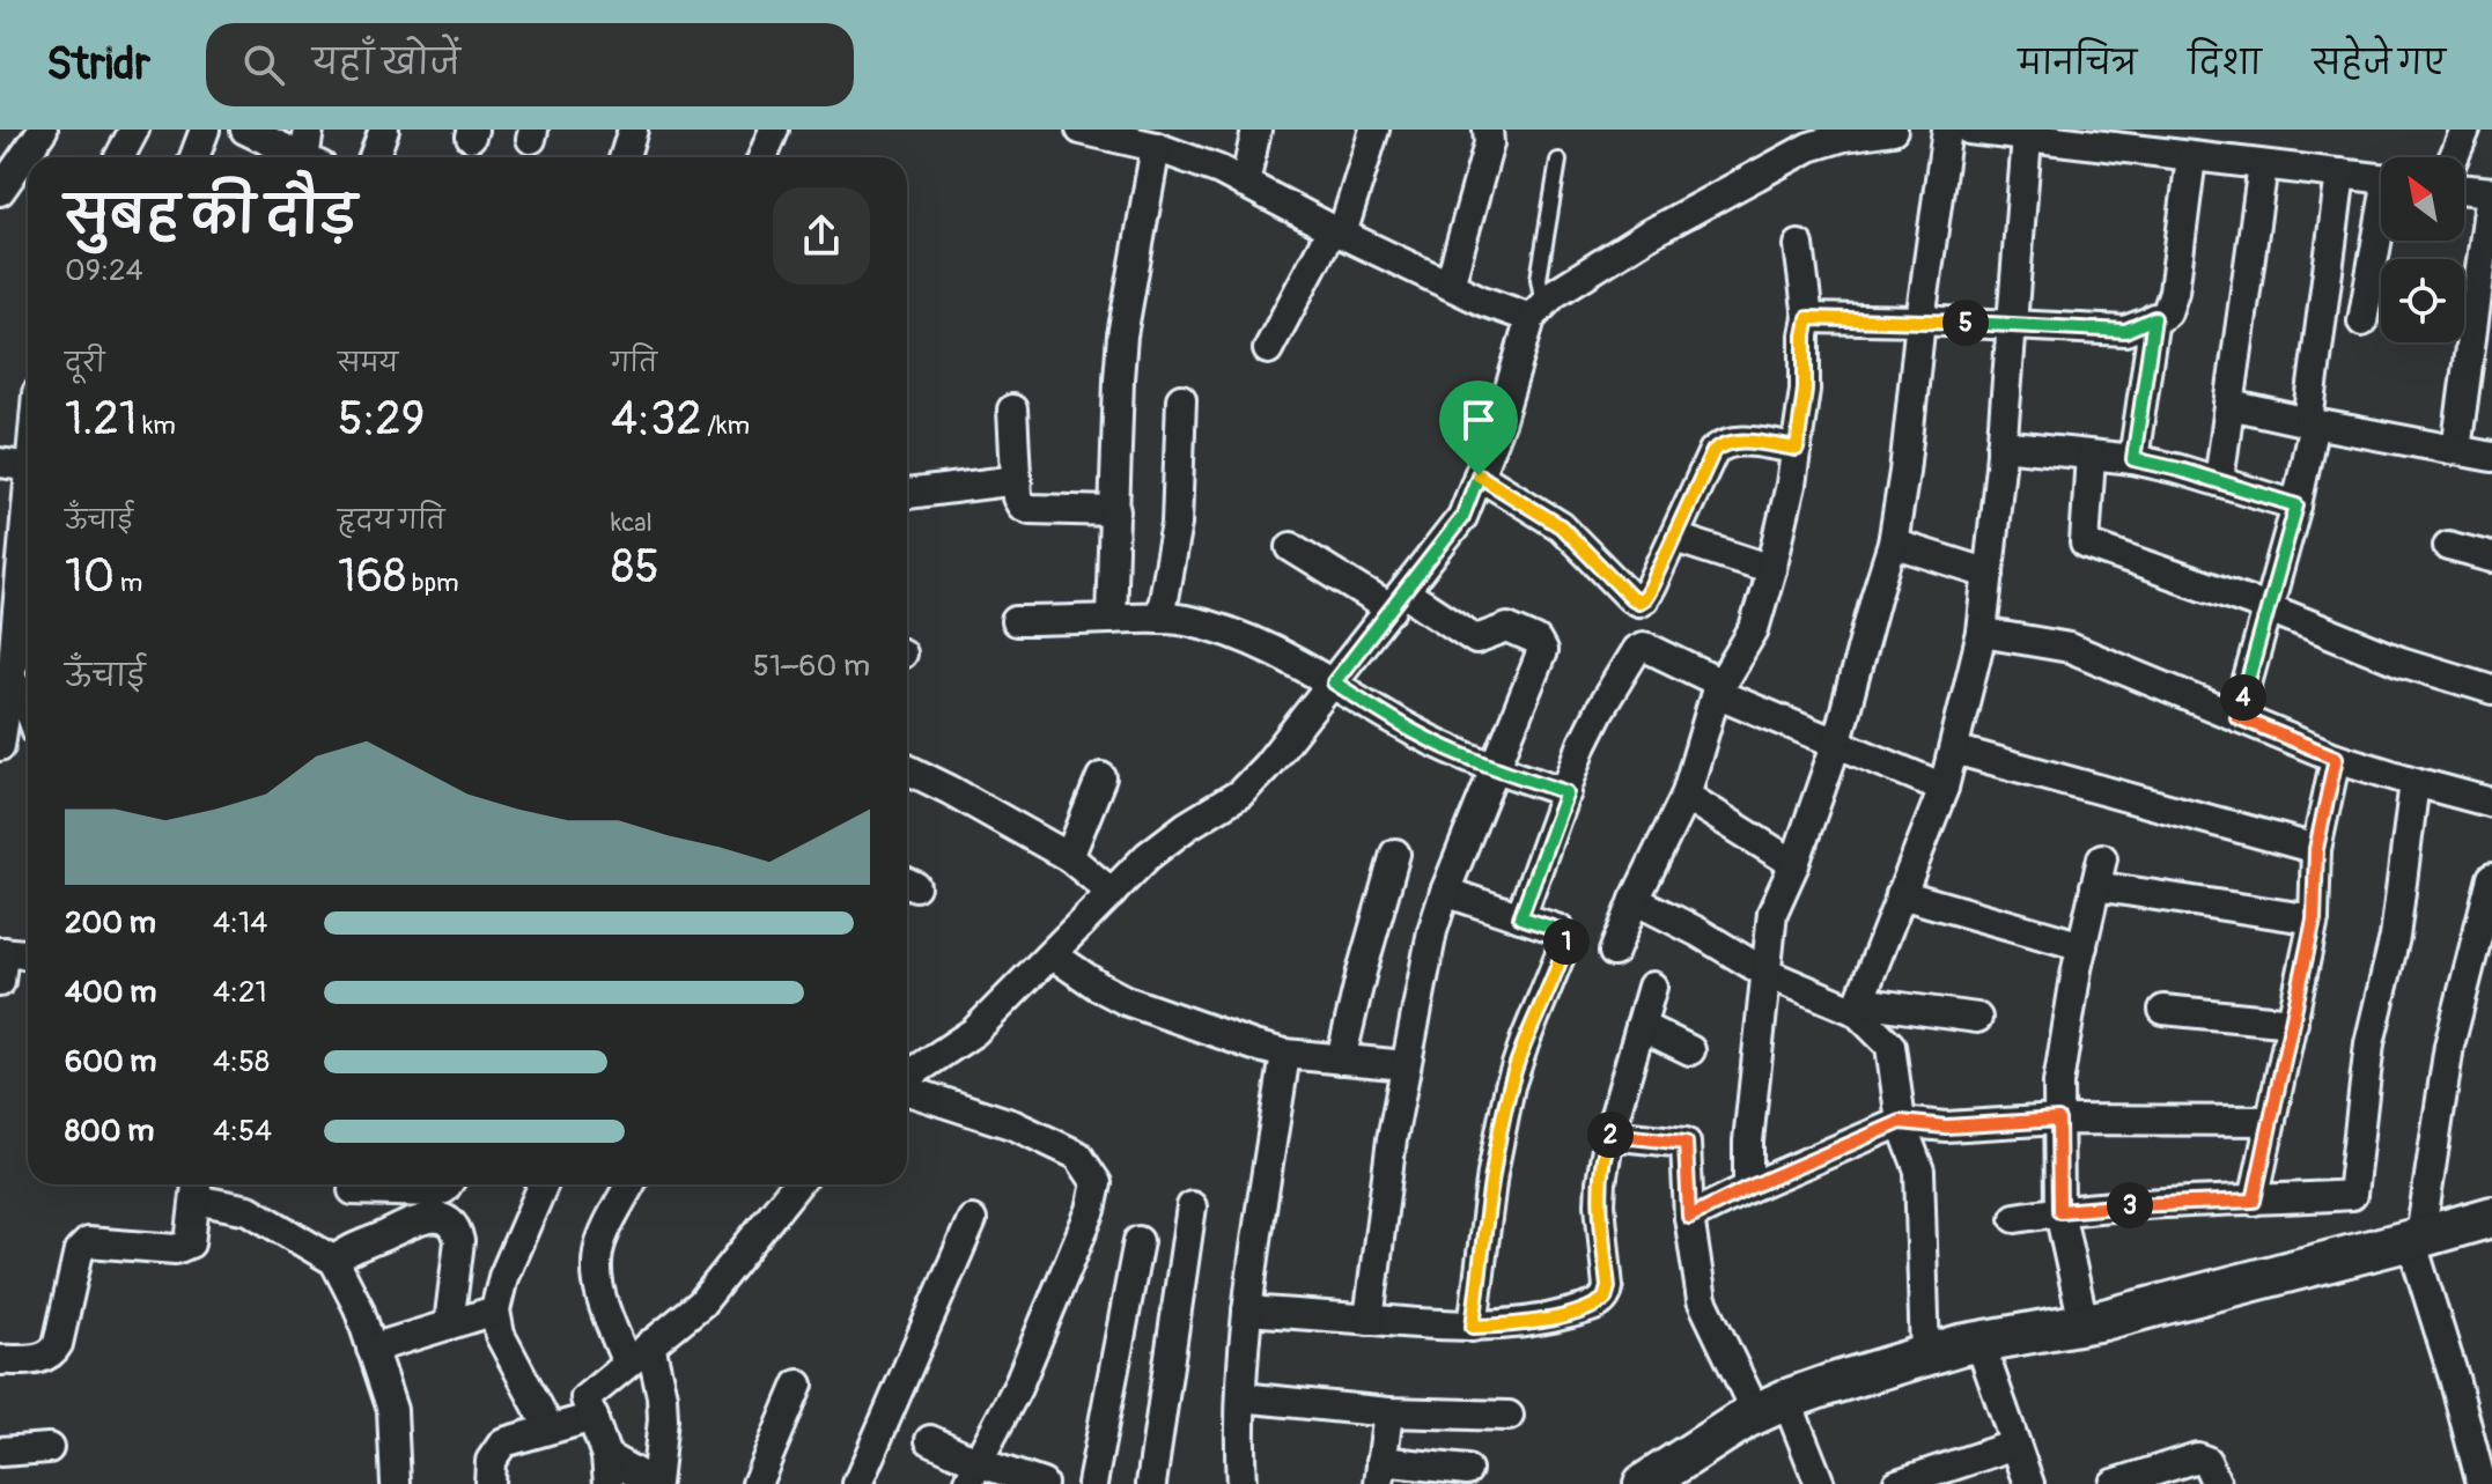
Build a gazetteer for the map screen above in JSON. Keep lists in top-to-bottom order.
{
  "north": "top left",
  "page": {
    "header": "Stridr",
    "search": "यहाँ खोजें",
    "nav": ["मानचित्र", "दिशा", "सहेजे गए"],
    "heading": ["सुबह की दौड़", "09:24"],
    "pins": [
      "5",
      "4",
      "1",
      "2",
      "3"
    ],
    "stats": [
      ["दूरी", "1.21 km"],
      ["समय", "5:29"],
      ["गति", "4:32 /km"],
      ["ऊँचाई", "10 m"],
      ["हृदय गति", "168 bpm"],
      ["kcal", "85"]
    ],
    "chart": ["ऊँचाई", "51–60 m"],
    "list": [
      {
        "name": "200 m",
        "note": "4:14"
      },
      {
        "name": "400 m",
        "note": "4:21"
      },
      {
        "name": "600 m",
        "note": "4:58"
      },
      {
        "name": "800 m",
        "note": "4:54"
      }
    ]
  }
}
